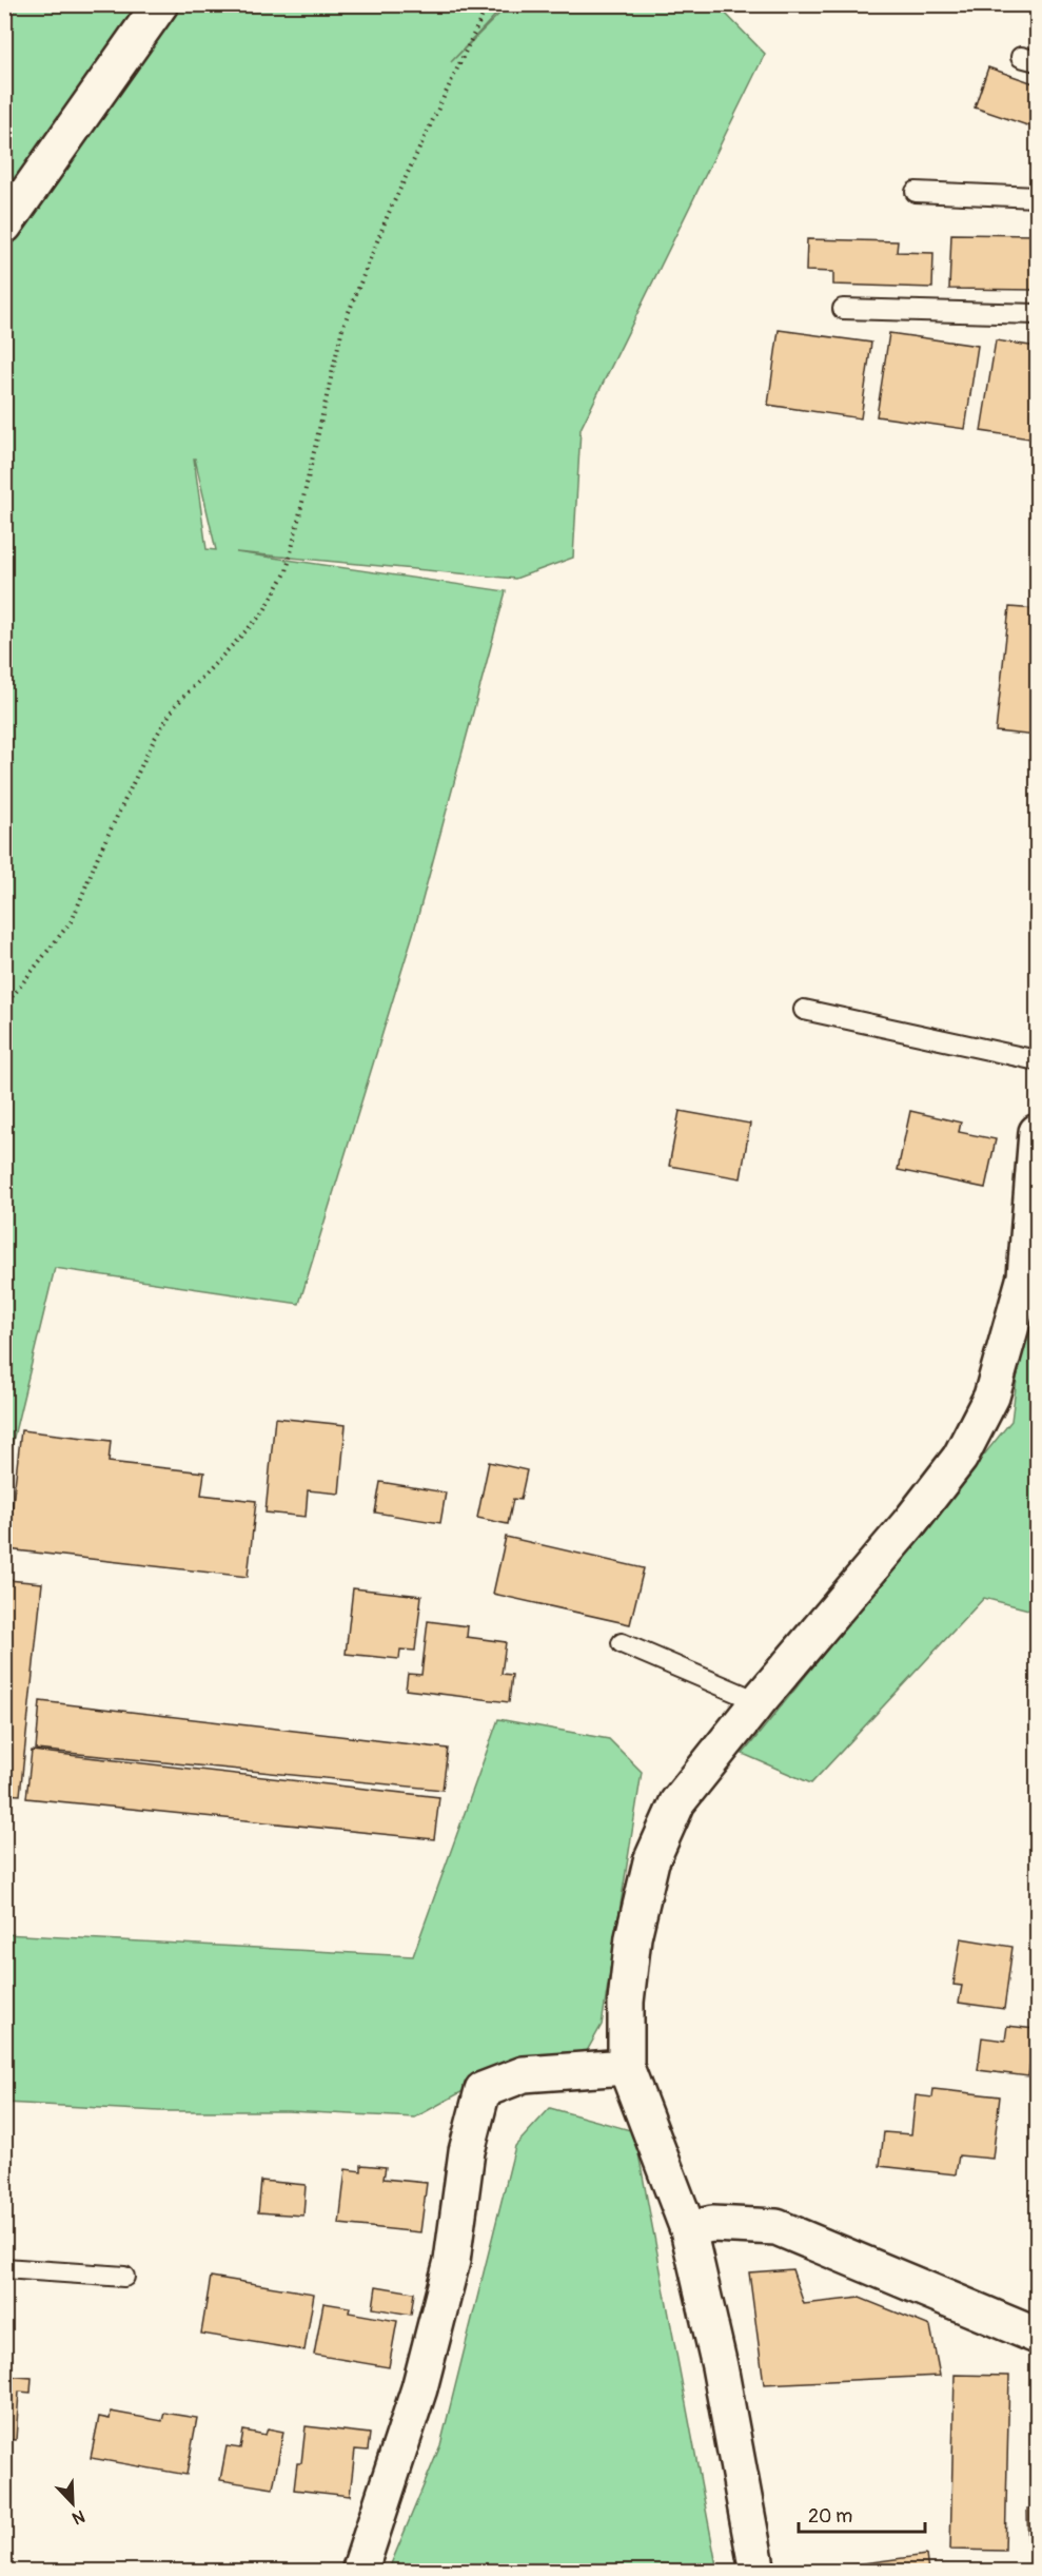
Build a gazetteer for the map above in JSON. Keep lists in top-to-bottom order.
{
  "scale_bar": "20 m",
  "north": "bottom right"
}
